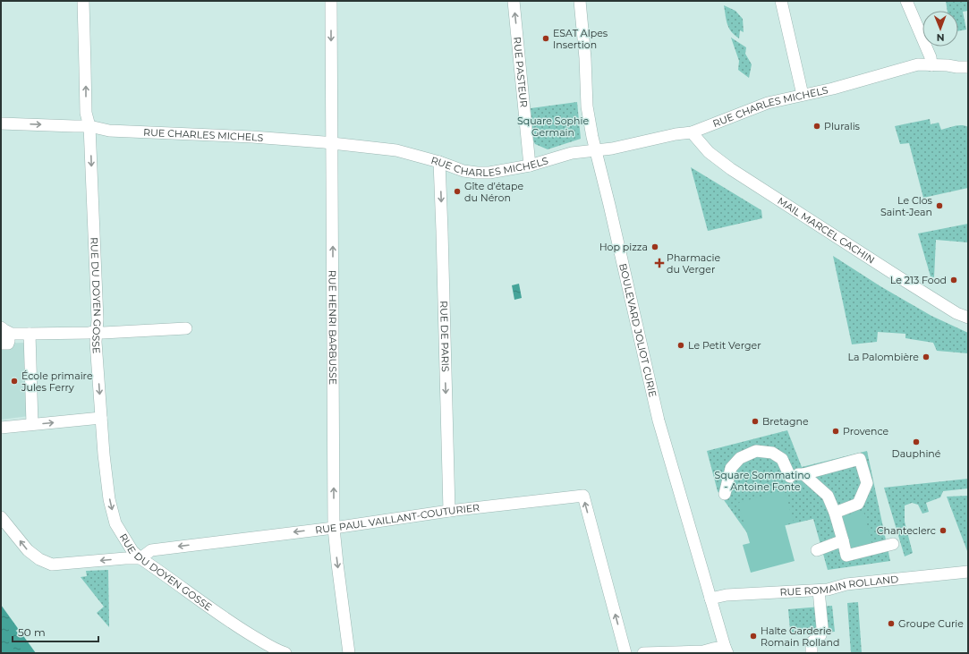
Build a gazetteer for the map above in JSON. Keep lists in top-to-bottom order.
{
  "streets": {
    "street": [
      "RUE PASTEUR",
      "RUE CHARLES MICHELS",
      "MAIL MARCEL CACHIN",
      "RUE DU DOYEN GOSSE",
      "RUE HENRI BARBUSSE",
      "BOULEVARD JOLIOT CURIE",
      "RUE DE PARIS",
      "RUE PAUL VAILLANT-COUTURIER",
      "RUE ROMAIN ROLLAND"
    ]
  },
  "crossings": [
    ["RUE PASTEUR", "RUE CHARLES MICHELS"],
    ["RUE CHARLES MICHELS", "MAIL MARCEL CACHIN"],
    ["RUE CHARLES MICHELS", "RUE DU DOYEN GOSSE"],
    ["RUE CHARLES MICHELS", "RUE HENRI BARBUSSE"],
    ["RUE CHARLES MICHELS", "BOULEVARD JOLIOT CURIE"],
    ["RUE CHARLES MICHELS", "RUE DE PARIS"],
    ["RUE DU DOYEN GOSSE", "RUE PAUL VAILLANT-COUTURIER"],
    ["RUE HENRI BARBUSSE", "RUE PAUL VAILLANT-COUTURIER"],
    ["BOULEVARD JOLIOT CURIE", "RUE ROMAIN ROLLAND"],
    ["RUE DE PARIS", "RUE PAUL VAILLANT-COUTURIER"]
  ],
  "one_way": ["RUE PASTEUR", "RUE DE PARIS", "RUE PAUL VAILLANT-COUTURIER"],
  "parks": ["Square Sophie Germain", "Square Sommatino - Antoine Fonte"],
  "places": {
    "other": [
      "ESAT Alpes Insertion",
      "Pluralis",
      "Gîte d’étape du Néron",
      "Le Clos Saint-Jean",
      "Hop pizza",
      "Le 213 Food",
      "Le Petit Verger",
      "La Palombière",
      "École primaire Jules Ferry",
      "Bretagne",
      "Provence",
      "Dauphiné",
      "Chanteclerc",
      "Groupe Curie",
      "Halte Garderie Romain Rolland"
    ],
    "health": ["Pharmacie du Verger"]
  },
  "scale_bar": "50 m",
  "north": "bottom"
}
